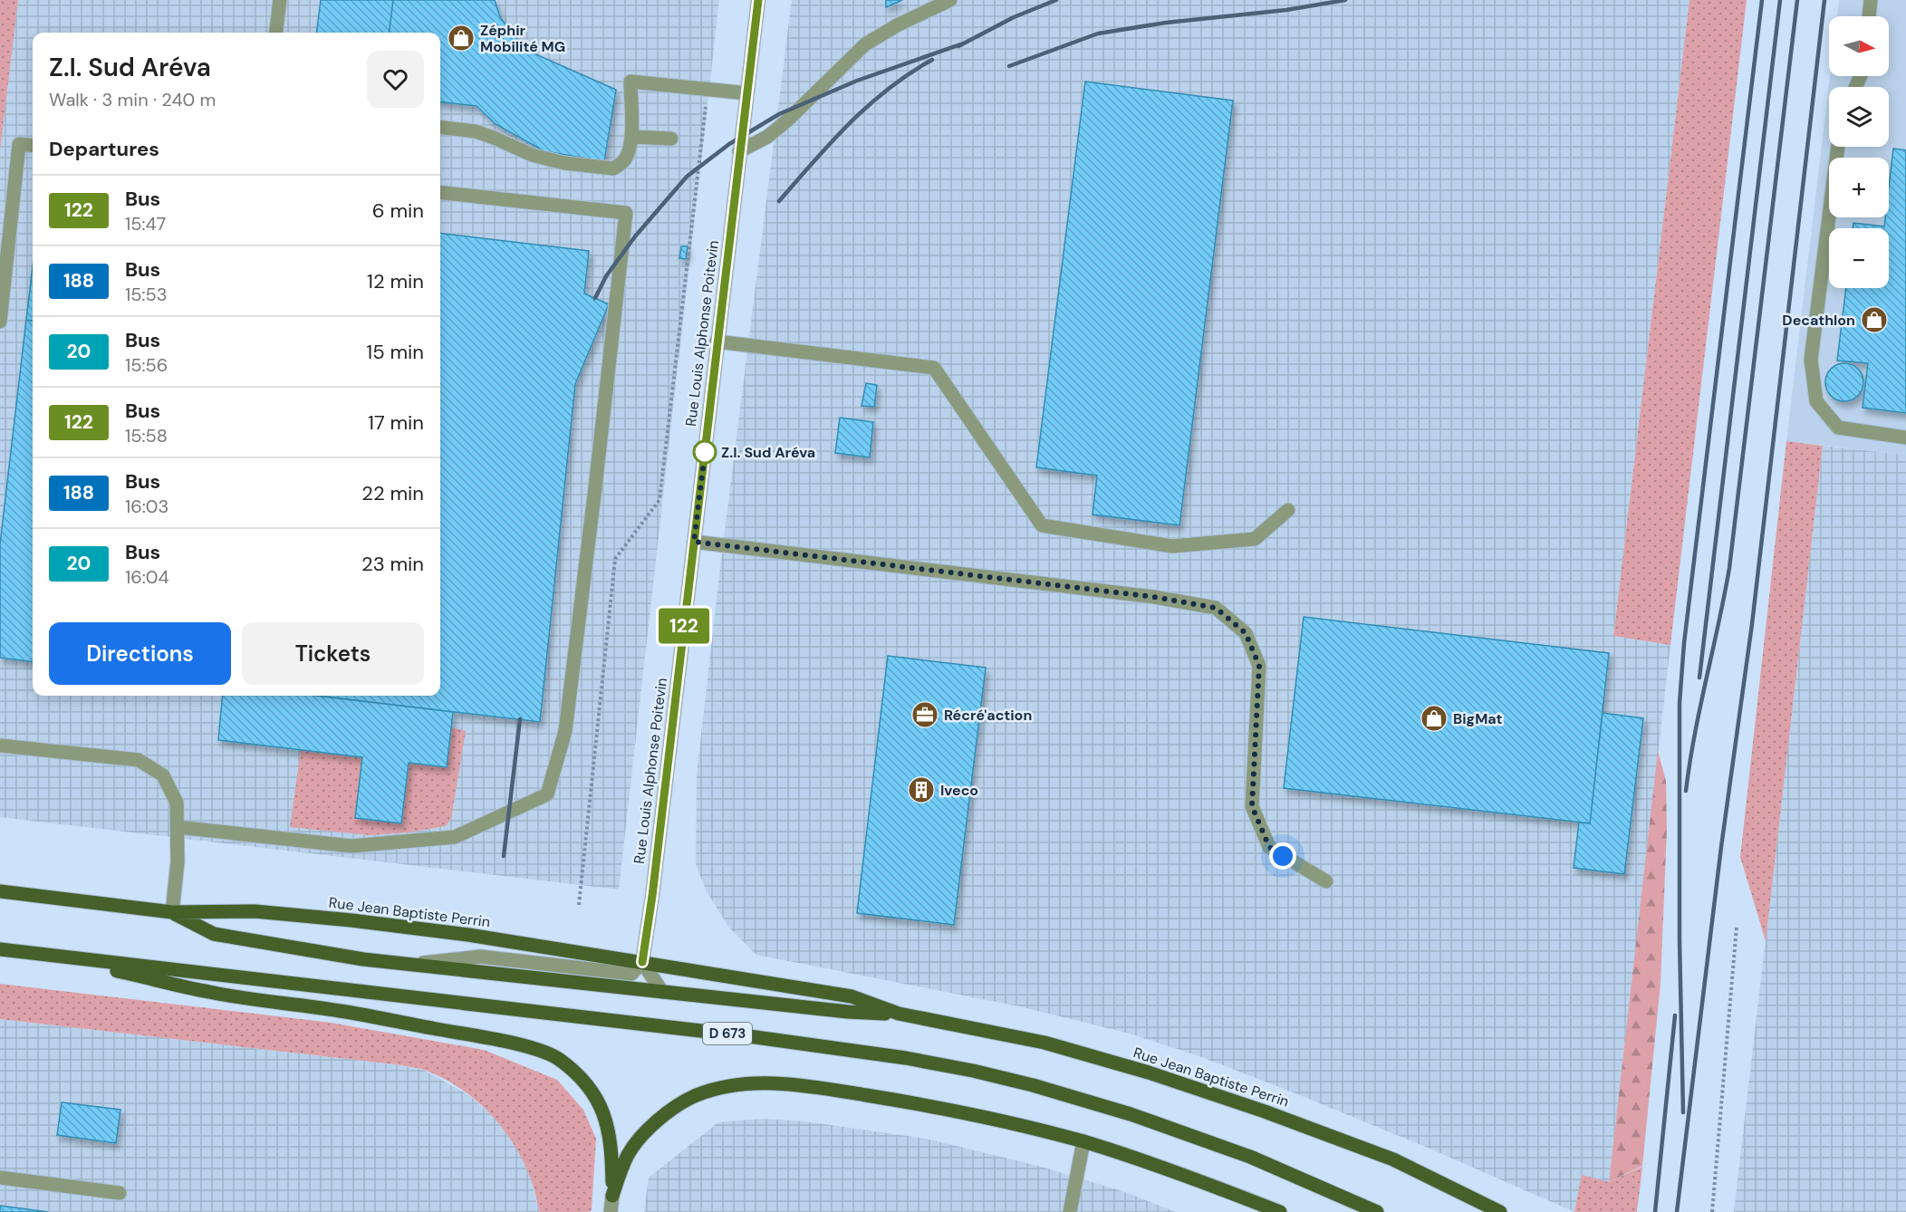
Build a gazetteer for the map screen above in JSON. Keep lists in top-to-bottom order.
{
  "streets": {
    "main road": ["Rue Jean Baptiste Perrin", "D 673"],
    "street": ["Rue Louis Alphonse Poitevin"]
  },
  "crossings": [
    ["Rue Louis Alphonse Poitevin", "Rue Jean Baptiste Perrin"]
  ],
  "places": {
    "shop": ["Zéphir Mobilité MG", "Decathlon", "BigMat"],
    "other": ["Z.I. Sud Aréva"],
    "office": ["Récré'action"],
    "building": ["Iveco"]
  },
  "lines": ["bus line 122"],
  "north": "right",
  "page": {
    "on_map": "122",
    "map_buttons": ["+", "−"],
    "heading": [
      ["Z.I. Sud Aréva", "Walk · 3 min · 240 m"],
      "Departures"
    ],
    "list": [
      {
        "mark": "122",
        "name": "Bus",
        "note": "15:47",
        "value": "6 min"
      },
      {
        "mark": "188",
        "name": "Bus",
        "note": "15:53",
        "value": "12 min"
      },
      {
        "mark": "20",
        "name": "Bus",
        "note": "15:56",
        "value": "15 min"
      },
      {
        "mark": "122",
        "name": "Bus",
        "note": "15:58",
        "value": "17 min"
      },
      {
        "mark": "188",
        "name": "Bus",
        "note": "16:03",
        "value": "22 min"
      },
      {
        "mark": "20",
        "name": "Bus",
        "note": "16:04",
        "value": "23 min"
      }
    ],
    "buttons": ["Directions", "Tickets"]
  }
}
